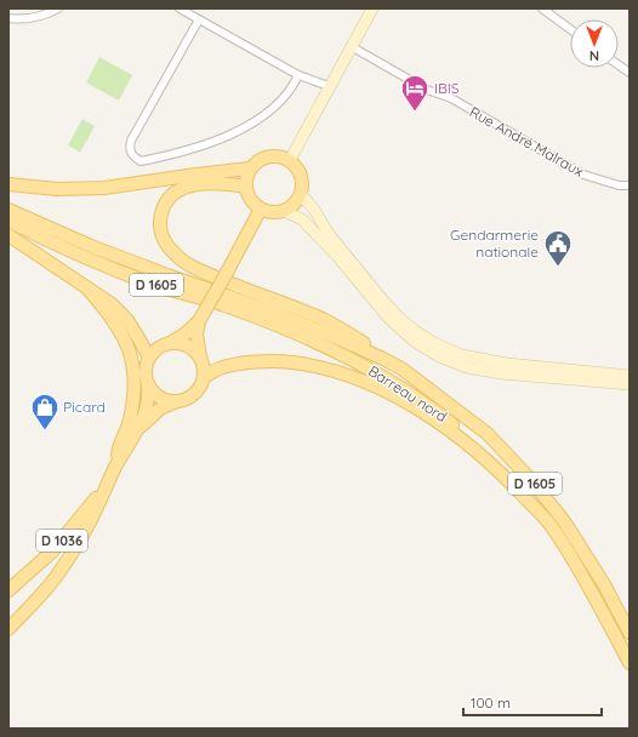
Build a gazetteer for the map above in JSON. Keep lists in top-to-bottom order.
{
  "streets": {
    "main road": ["D 1605", "Barreau nord", "D 1036"],
    "street": ["Rue André Malraux"]
  },
  "crossings": [
    ["D 1605", "Barreau nord"]
  ],
  "places": {
    "hotel": ["IBIS"],
    "public building": ["Gendarmerie nationale"],
    "shop": ["Picard"]
  },
  "scale_bar": "100 m",
  "north": "bottom"
}
